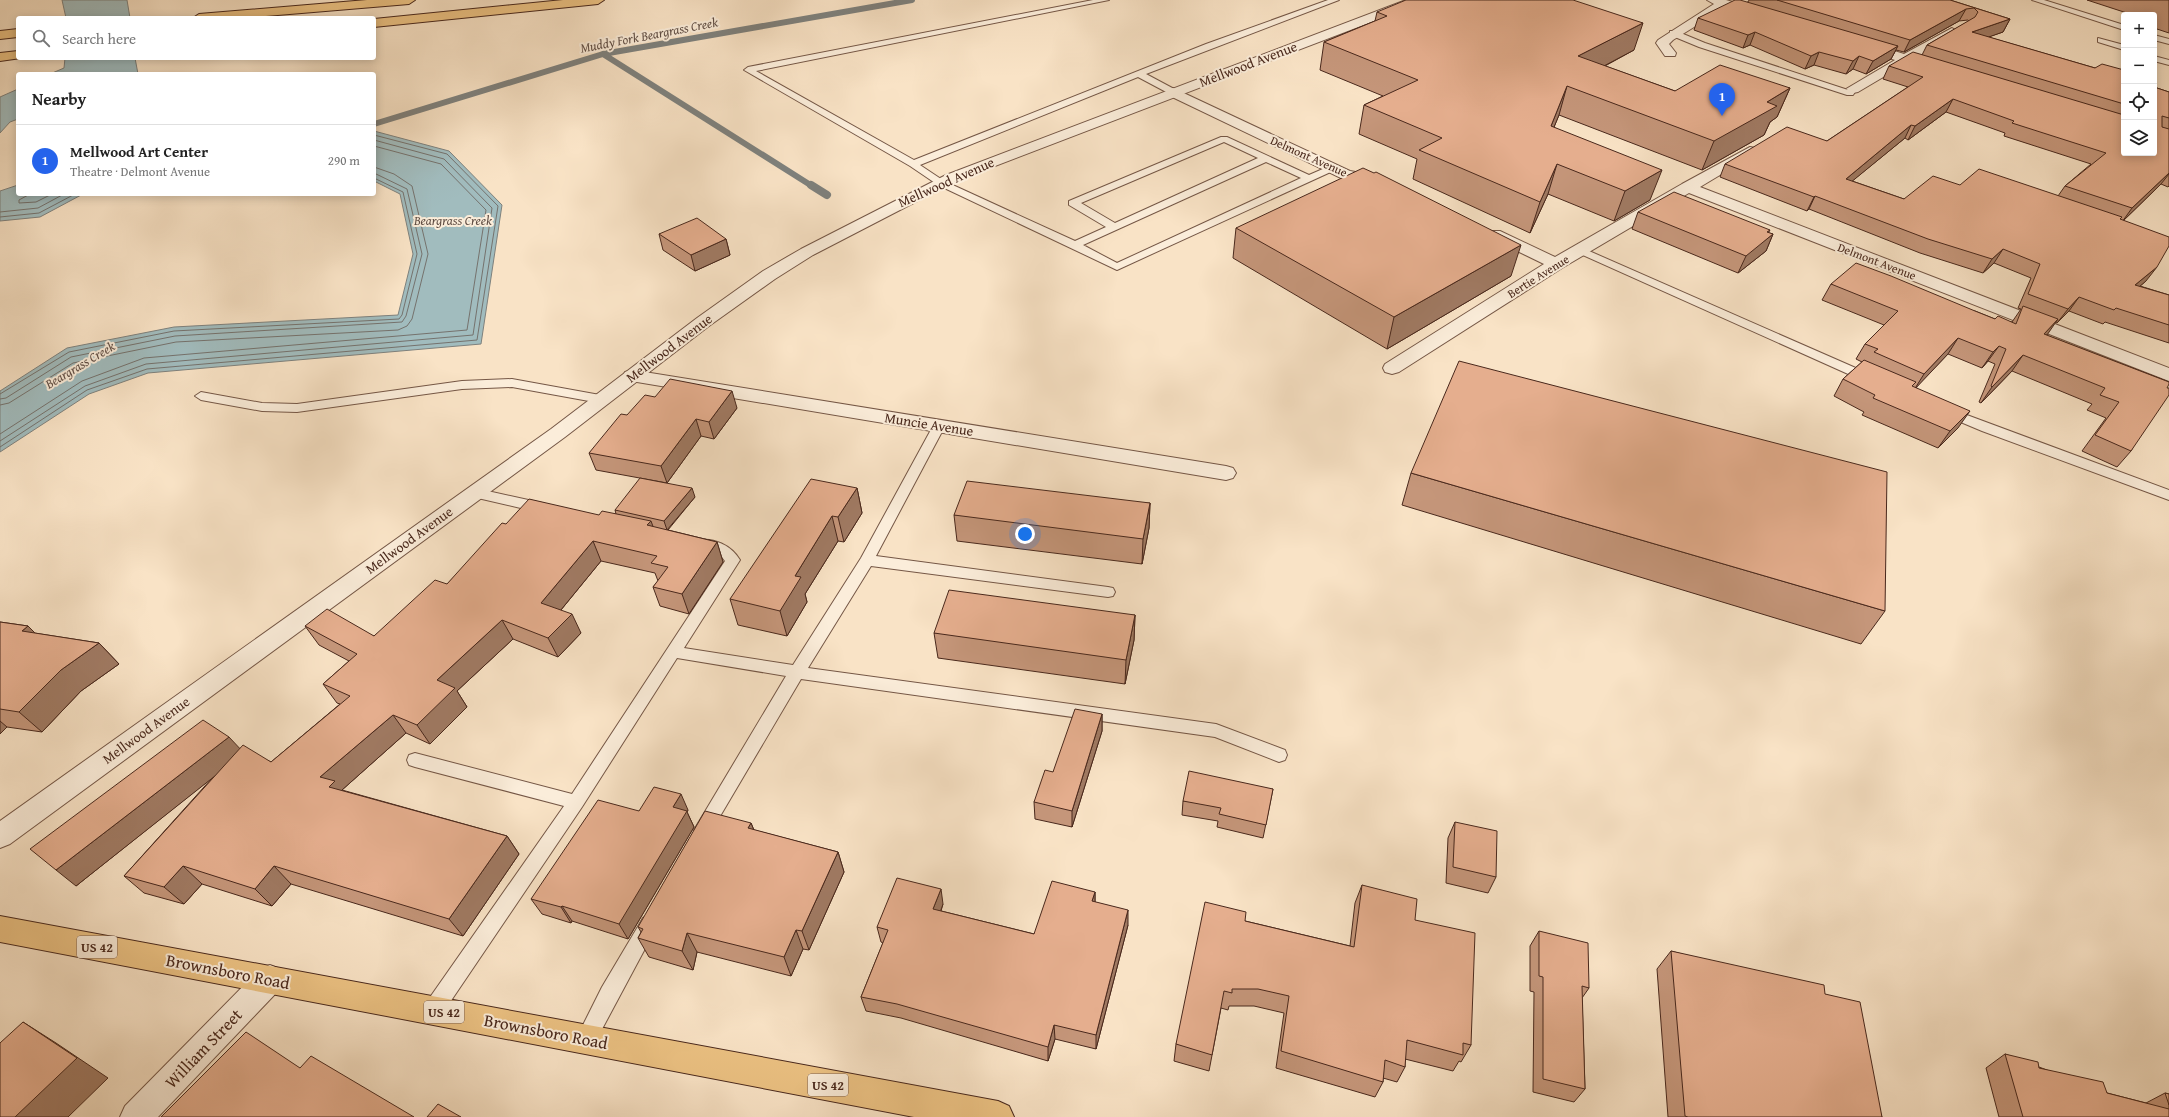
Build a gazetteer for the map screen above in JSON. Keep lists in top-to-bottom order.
{
  "streets": {
    "main road": ["US 42", "Brownsboro Road"],
    "street": [
      "Mellwood Avenue",
      "Delmont Avenue",
      "Bertie Avenue",
      "Muncie Avenue",
      "William Street"
    ]
  },
  "crossings": [
    ["Mellwood Avenue", "Delmont Avenue"],
    ["Mellwood Avenue", "Muncie Avenue"],
    ["Delmont Avenue", "Bertie Avenue"],
    ["Brownsboro Road", "William Street"]
  ],
  "water": ["Muddy Fork Beargrass Creek", "Beargrass Creek"],
  "page": {
    "map_buttons": ["+", "−"],
    "search": "Search here",
    "heading": "Nearby",
    "pins": "1",
    "list": [
      {
        "mark": "1",
        "name": "Mellwood Art Center",
        "note": "Theatre · Delmont Avenue",
        "value": "290 m"
      }
    ]
  }
}
